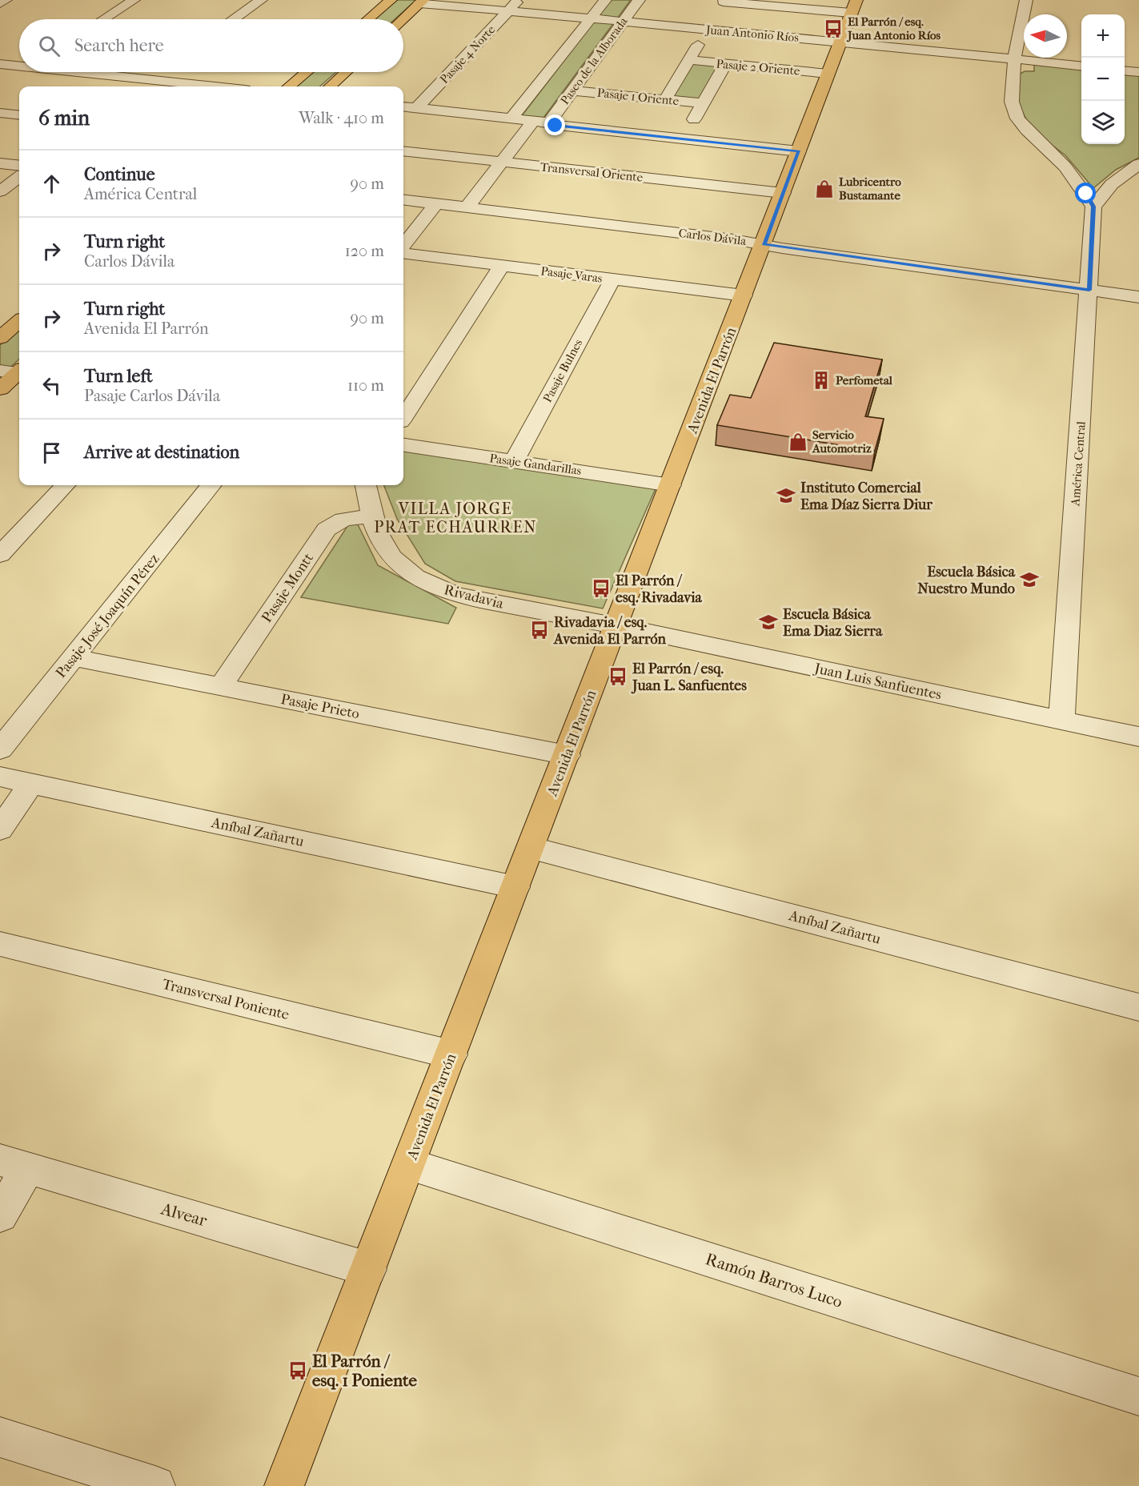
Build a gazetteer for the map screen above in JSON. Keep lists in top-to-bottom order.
{
  "streets": {
    "main road": ["Avenida El Parrón"],
    "street": [
      "Juan Antonio Ríos",
      "Pasaje 4 Norte",
      "Paseo de la Alborada",
      "Pasaje 2 Oriente",
      "Pasaje 1 Oriente",
      "Transversal Oriente",
      "Carlos Dávila",
      "Pasaje Varas",
      "Pasaje Bulnes",
      "América Central",
      "Pasaje Gandarillas",
      "Pasaje Montt",
      "Rivadavia",
      "Pasaje José Joaquín Pérez",
      "Juan Luis Sanfuentes",
      "Pasaje Prieto",
      "Aníbal Zañartu",
      "Transversal Poniente",
      "Alvear",
      "Ramón Barros Luco"
    ]
  },
  "crossings": [
    ["Juan Antonio Ríos", "Pasaje 4 Norte"],
    ["Juan Antonio Ríos", "Paseo de la Alborada"],
    ["Juan Antonio Ríos", "Avenida El Parrón"],
    ["Paseo de la Alborada", "Pasaje 1 Oriente"],
    ["Pasaje 2 Oriente", "Avenida El Parrón"],
    ["Transversal Oriente", "Avenida El Parrón"],
    ["Carlos Dávila", "Avenida El Parrón"],
    ["Carlos Dávila", "América Central"],
    ["Pasaje Varas", "Pasaje Bulnes"],
    ["Pasaje Varas", "Avenida El Parrón"],
    ["Pasaje Bulnes", "Pasaje Gandarillas"],
    ["Avenida El Parrón", "Pasaje Gandarillas"],
    ["Avenida El Parrón", "Rivadavia"],
    ["Avenida El Parrón", "Juan Luis Sanfuentes"],
    ["Avenida El Parrón", "Pasaje Prieto"],
    ["Avenida El Parrón", "Aníbal Zañartu"],
    ["Avenida El Parrón", "Transversal Poniente"],
    ["Avenida El Parrón", "Alvear"],
    ["Avenida El Parrón", "Ramón Barros Luco"],
    ["América Central", "Juan Luis Sanfuentes"],
    ["Pasaje Montt", "Rivadavia"],
    ["Pasaje Montt", "Pasaje Prieto"],
    ["Rivadavia", "Juan Luis Sanfuentes"],
    ["Pasaje José Joaquín Pérez", "Pasaje Prieto"]
  ],
  "districts": ["VILLA JORGE PRAT ECHAURREN"],
  "places": {
    "bus stop": [
      "El Parrón / esq. Juan Antonio Ríos",
      "El Parrón / esq. Rivadavia",
      "Rivadavia / esq. Avenida El Parrón",
      "El Parrón / esq. Juan L. Sanfuentes",
      "El Parrón / esq. 1 Poniente"
    ],
    "shop": ["Lubricentro Bustamante", "Servicio Automotriz"],
    "building": ["Perfometal"],
    "school or university": ["Instituto Comercial Ema Díaz Sierra Diur", "Escuela Básica Nuestro Mundo", "Escuela Básica Ema Diaz Sierra"]
  },
  "north": "left",
  "page": {
    "map_buttons": ["+", "−"],
    "search": "Search here",
    "heading": ["6 min", "Walk · 410 m"],
    "list": [
      ["Continue", "América Central", "90 m"],
      ["Turn right", "Carlos Dávila", "120 m"],
      ["Turn right", "Avenida El Parrón", "90 m"],
      ["Turn left", "Pasaje Carlos Dávila", "110 m"],
      "Arrive at destination"
    ]
  }
}
